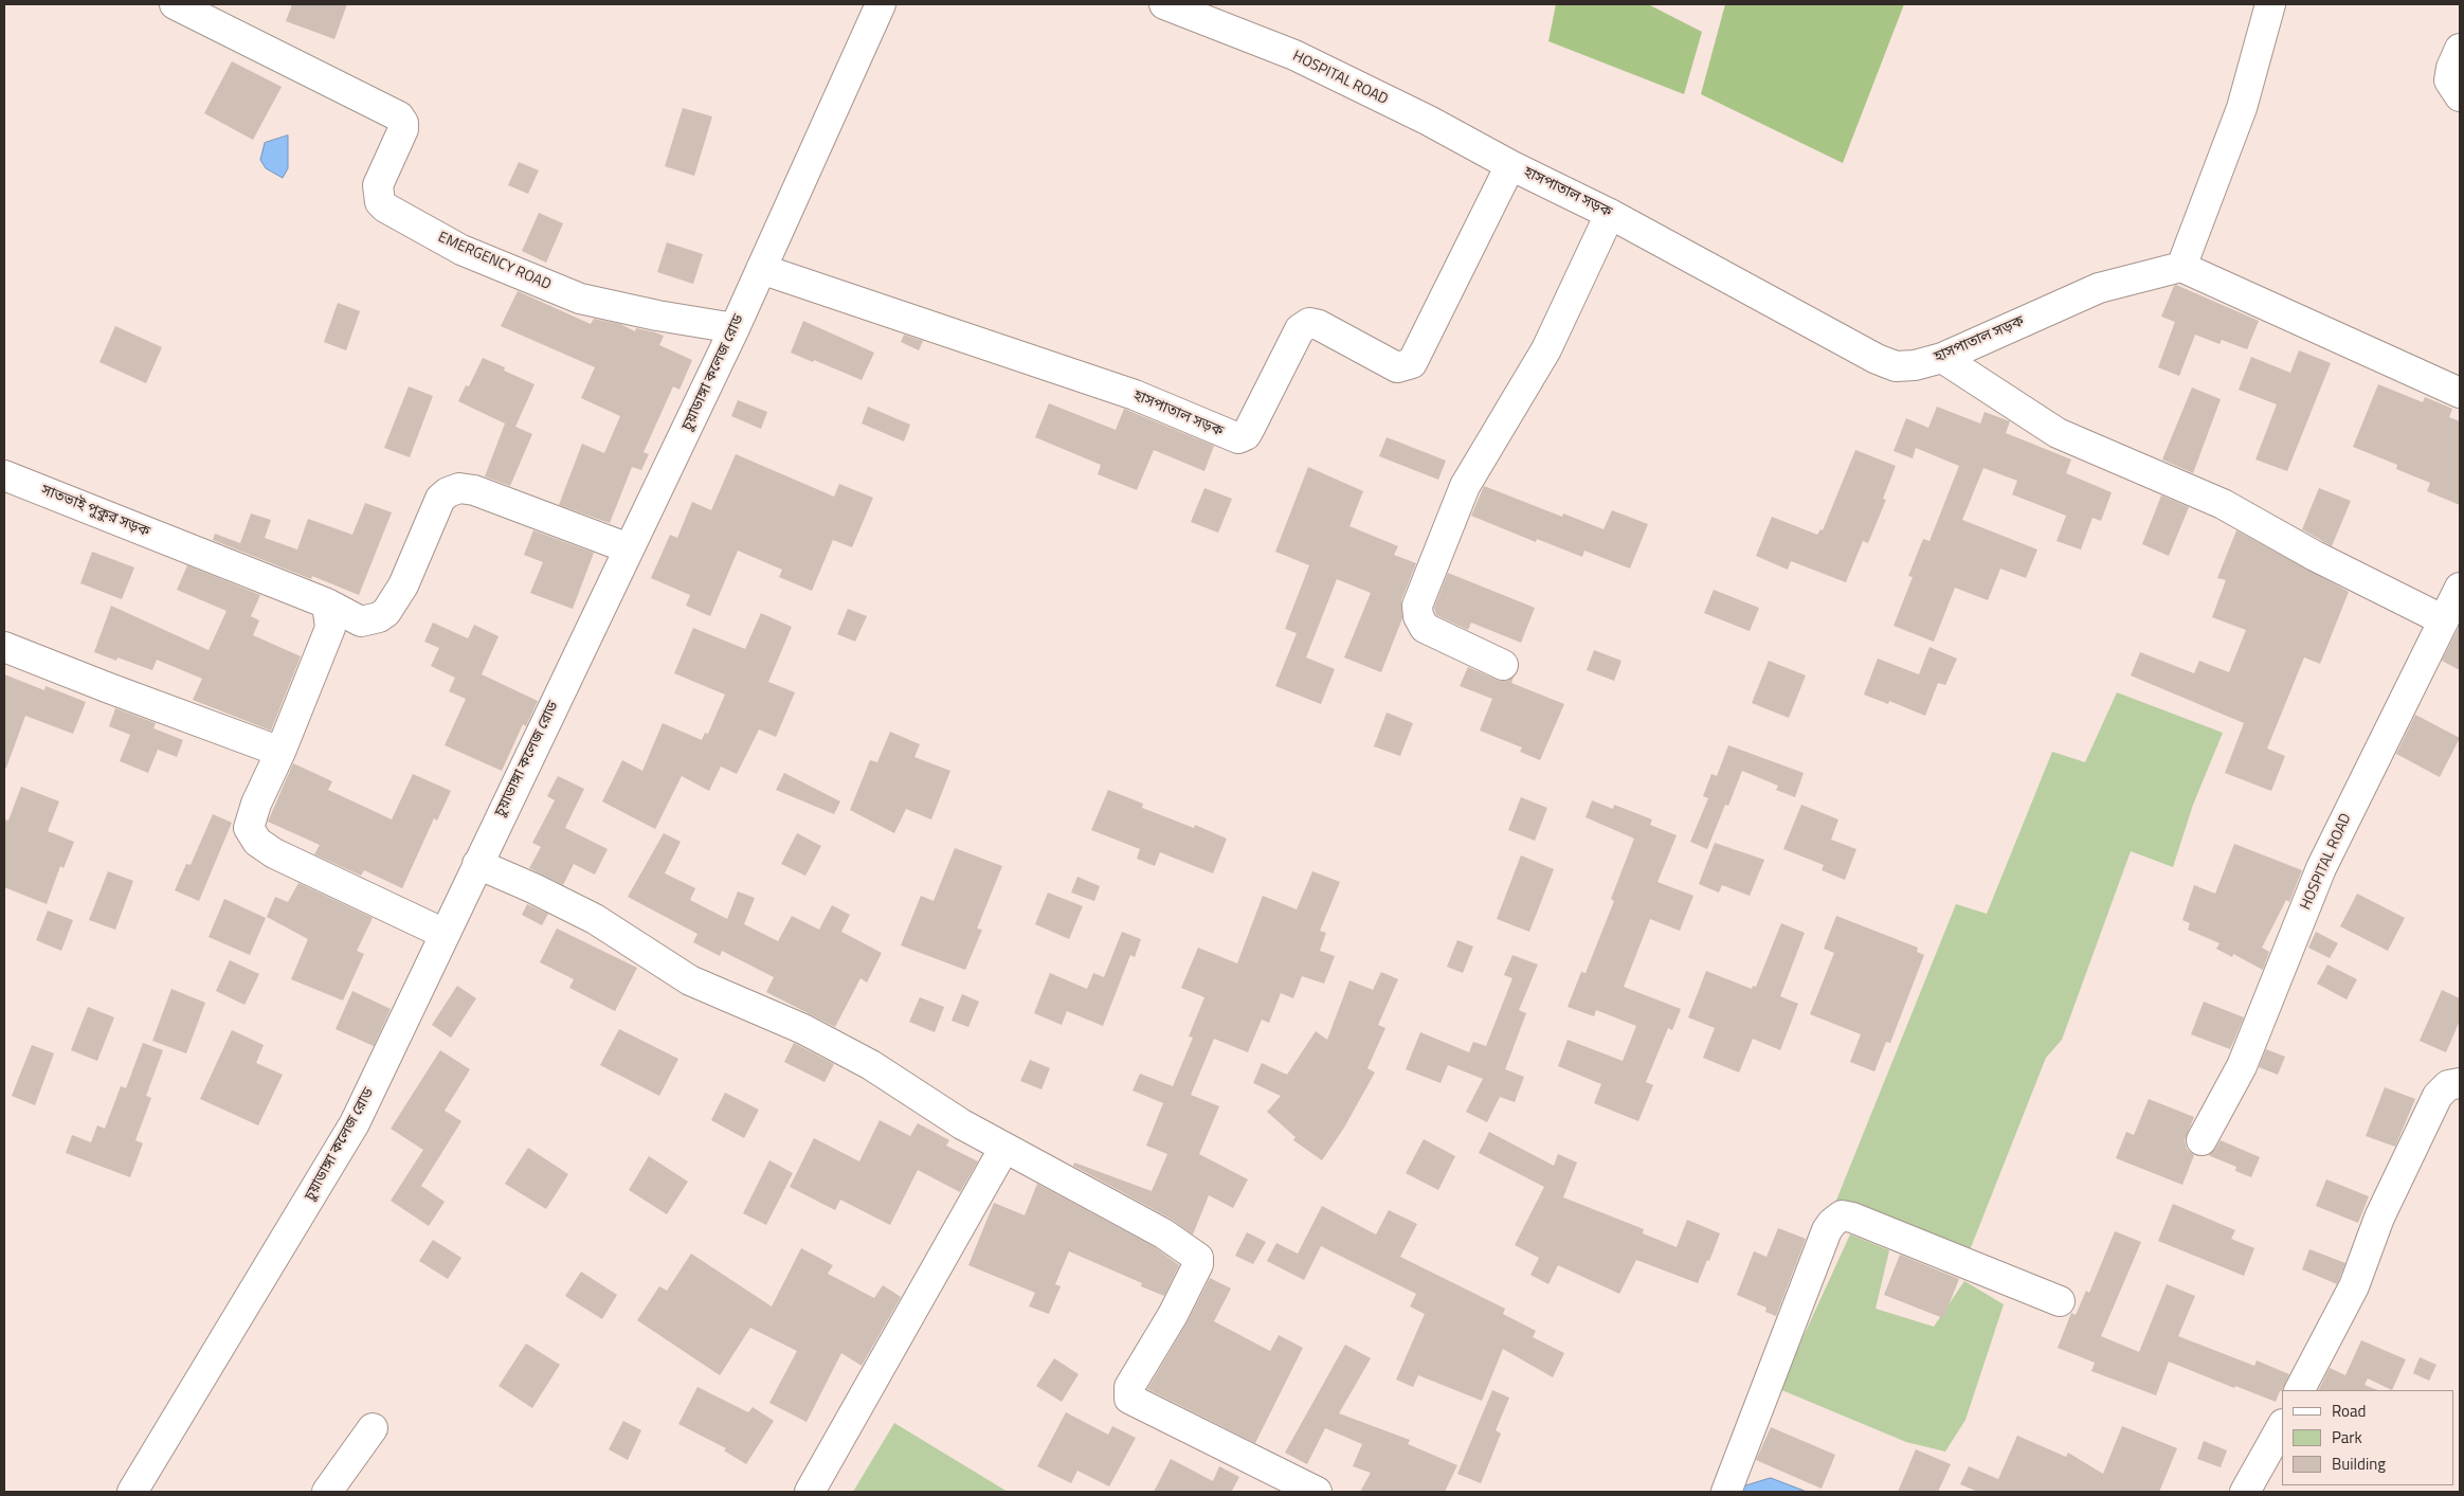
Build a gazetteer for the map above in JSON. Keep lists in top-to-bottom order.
{
  "streets": {
    "street": [
      "HOSPITAL ROAD",
      "হাসপাতাল সড়ক",
      "EMERGENCY ROAD",
      "চুয়াডাঙ্গা কলেজ রোড",
      "সাতভাই পুকুর সড়ক"
    ]
  },
  "crossings": [
    ["HOSPITAL ROAD", "হাসপাতাল সড়ক"],
    ["হাসপাতাল সড়ক", "চুয়াডাঙ্গা কলেজ রোড"],
    ["EMERGENCY ROAD", "চুয়াডাঙ্গা কলেজ রোড"],
    ["চুয়াডাঙ্গা কলেজ রোড", "সাতভাই পুকুর সড়ক"]
  ],
  "legend": ["Road", "Park", "Building"]
}
